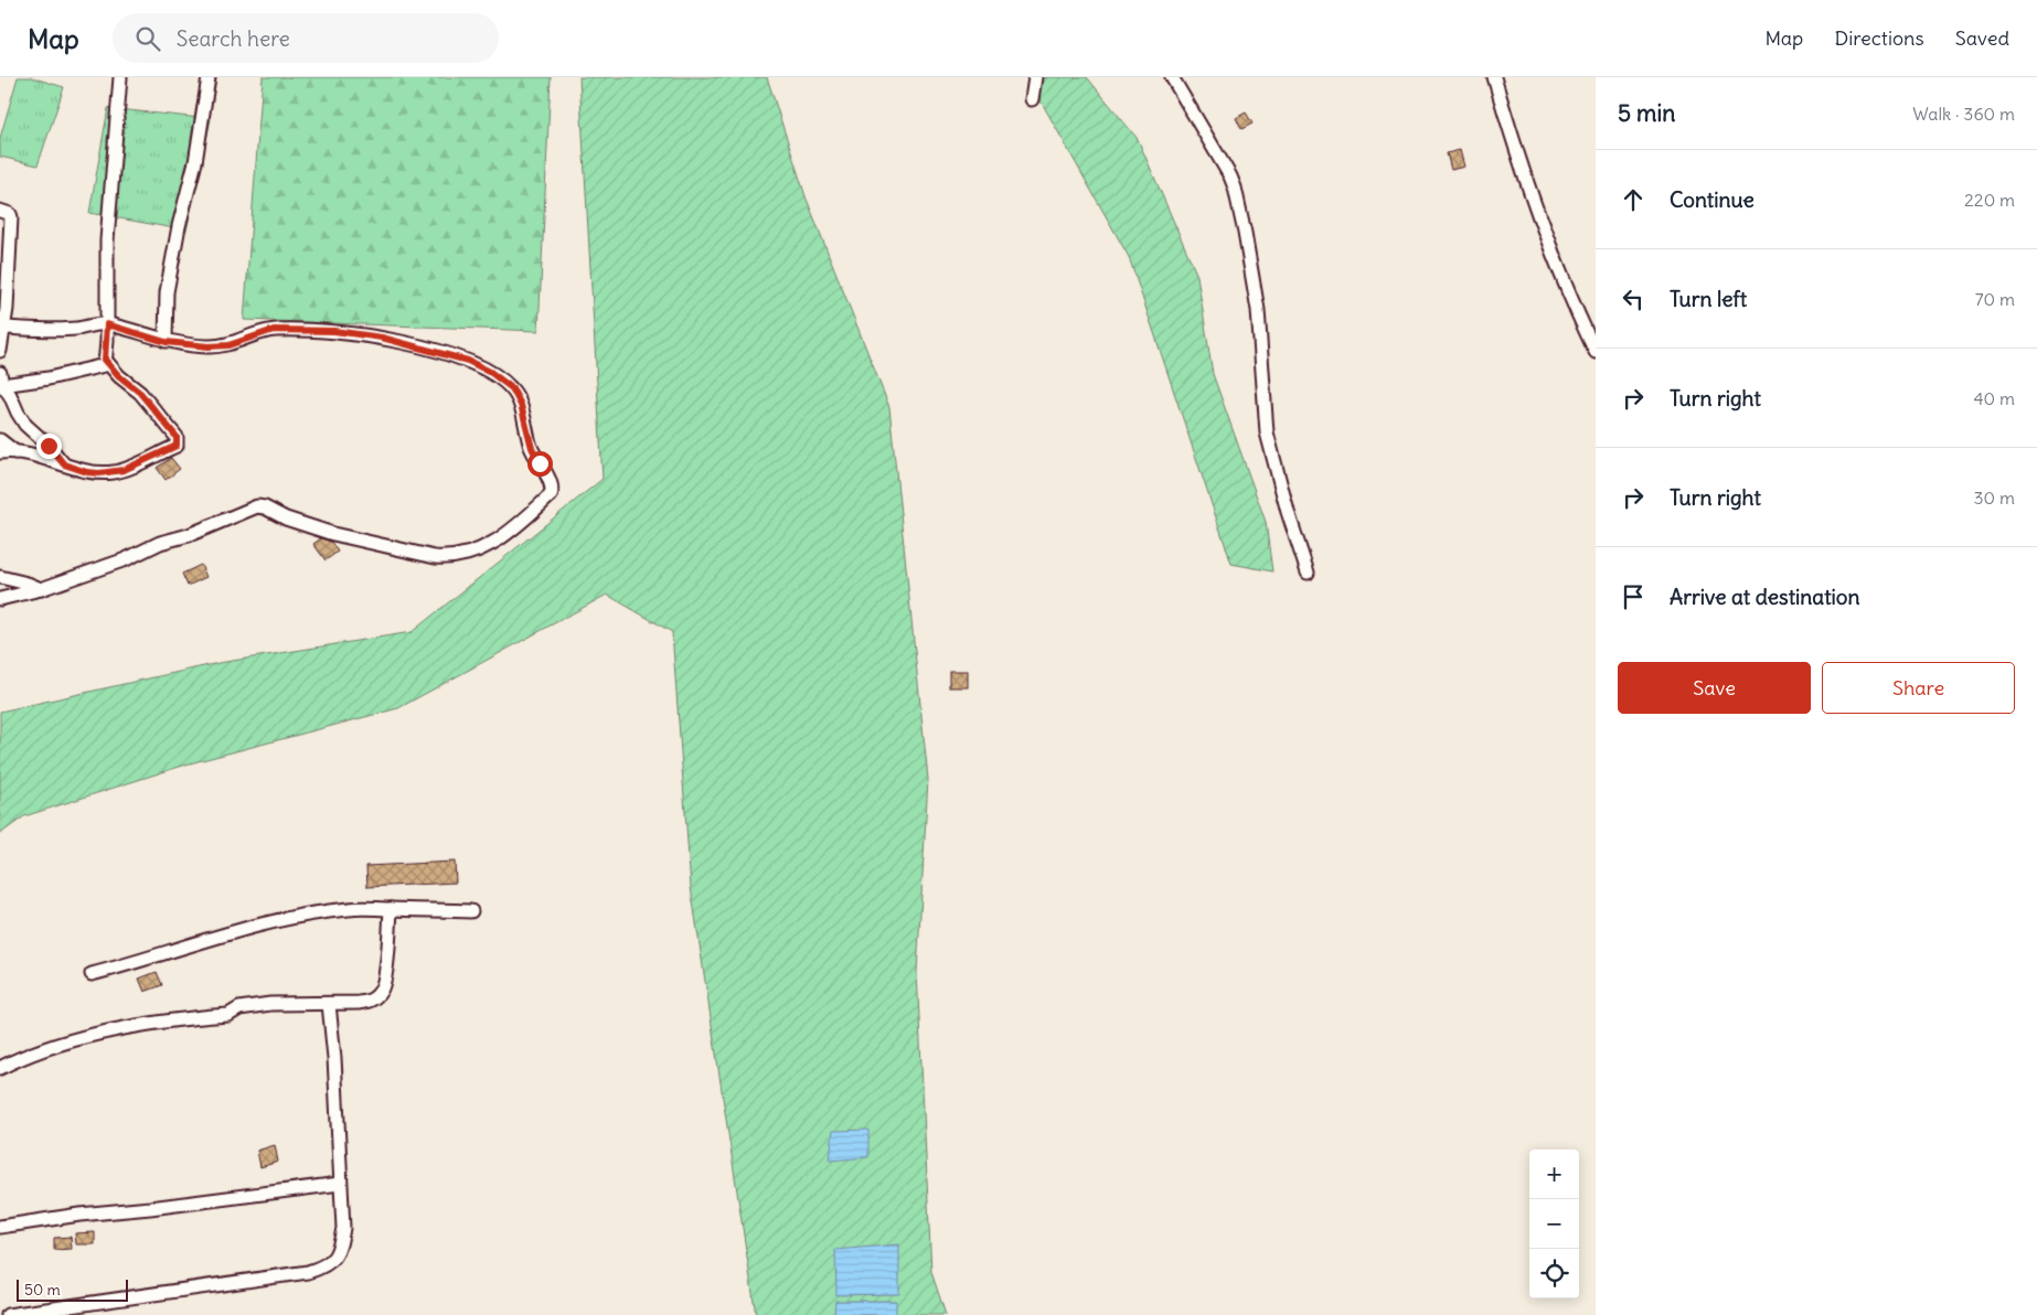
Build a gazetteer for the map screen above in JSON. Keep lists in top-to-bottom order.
{
  "scale_bar": "50 m",
  "page": {
    "header": "Map",
    "search": "Search here",
    "nav": ["Map", "Directions", "Saved"],
    "heading": ["5 min", "Walk · 360 m"],
    "list": [
      ["Continue", "220 m"],
      ["Turn left", "70 m"],
      ["Turn right", "40 m"],
      ["Turn right", "30 m"],
      "Arrive at destination"
    ],
    "buttons": ["Save", "Share"],
    "map_buttons": ["+", "−"],
    "scale": "50 m"
  }
}
